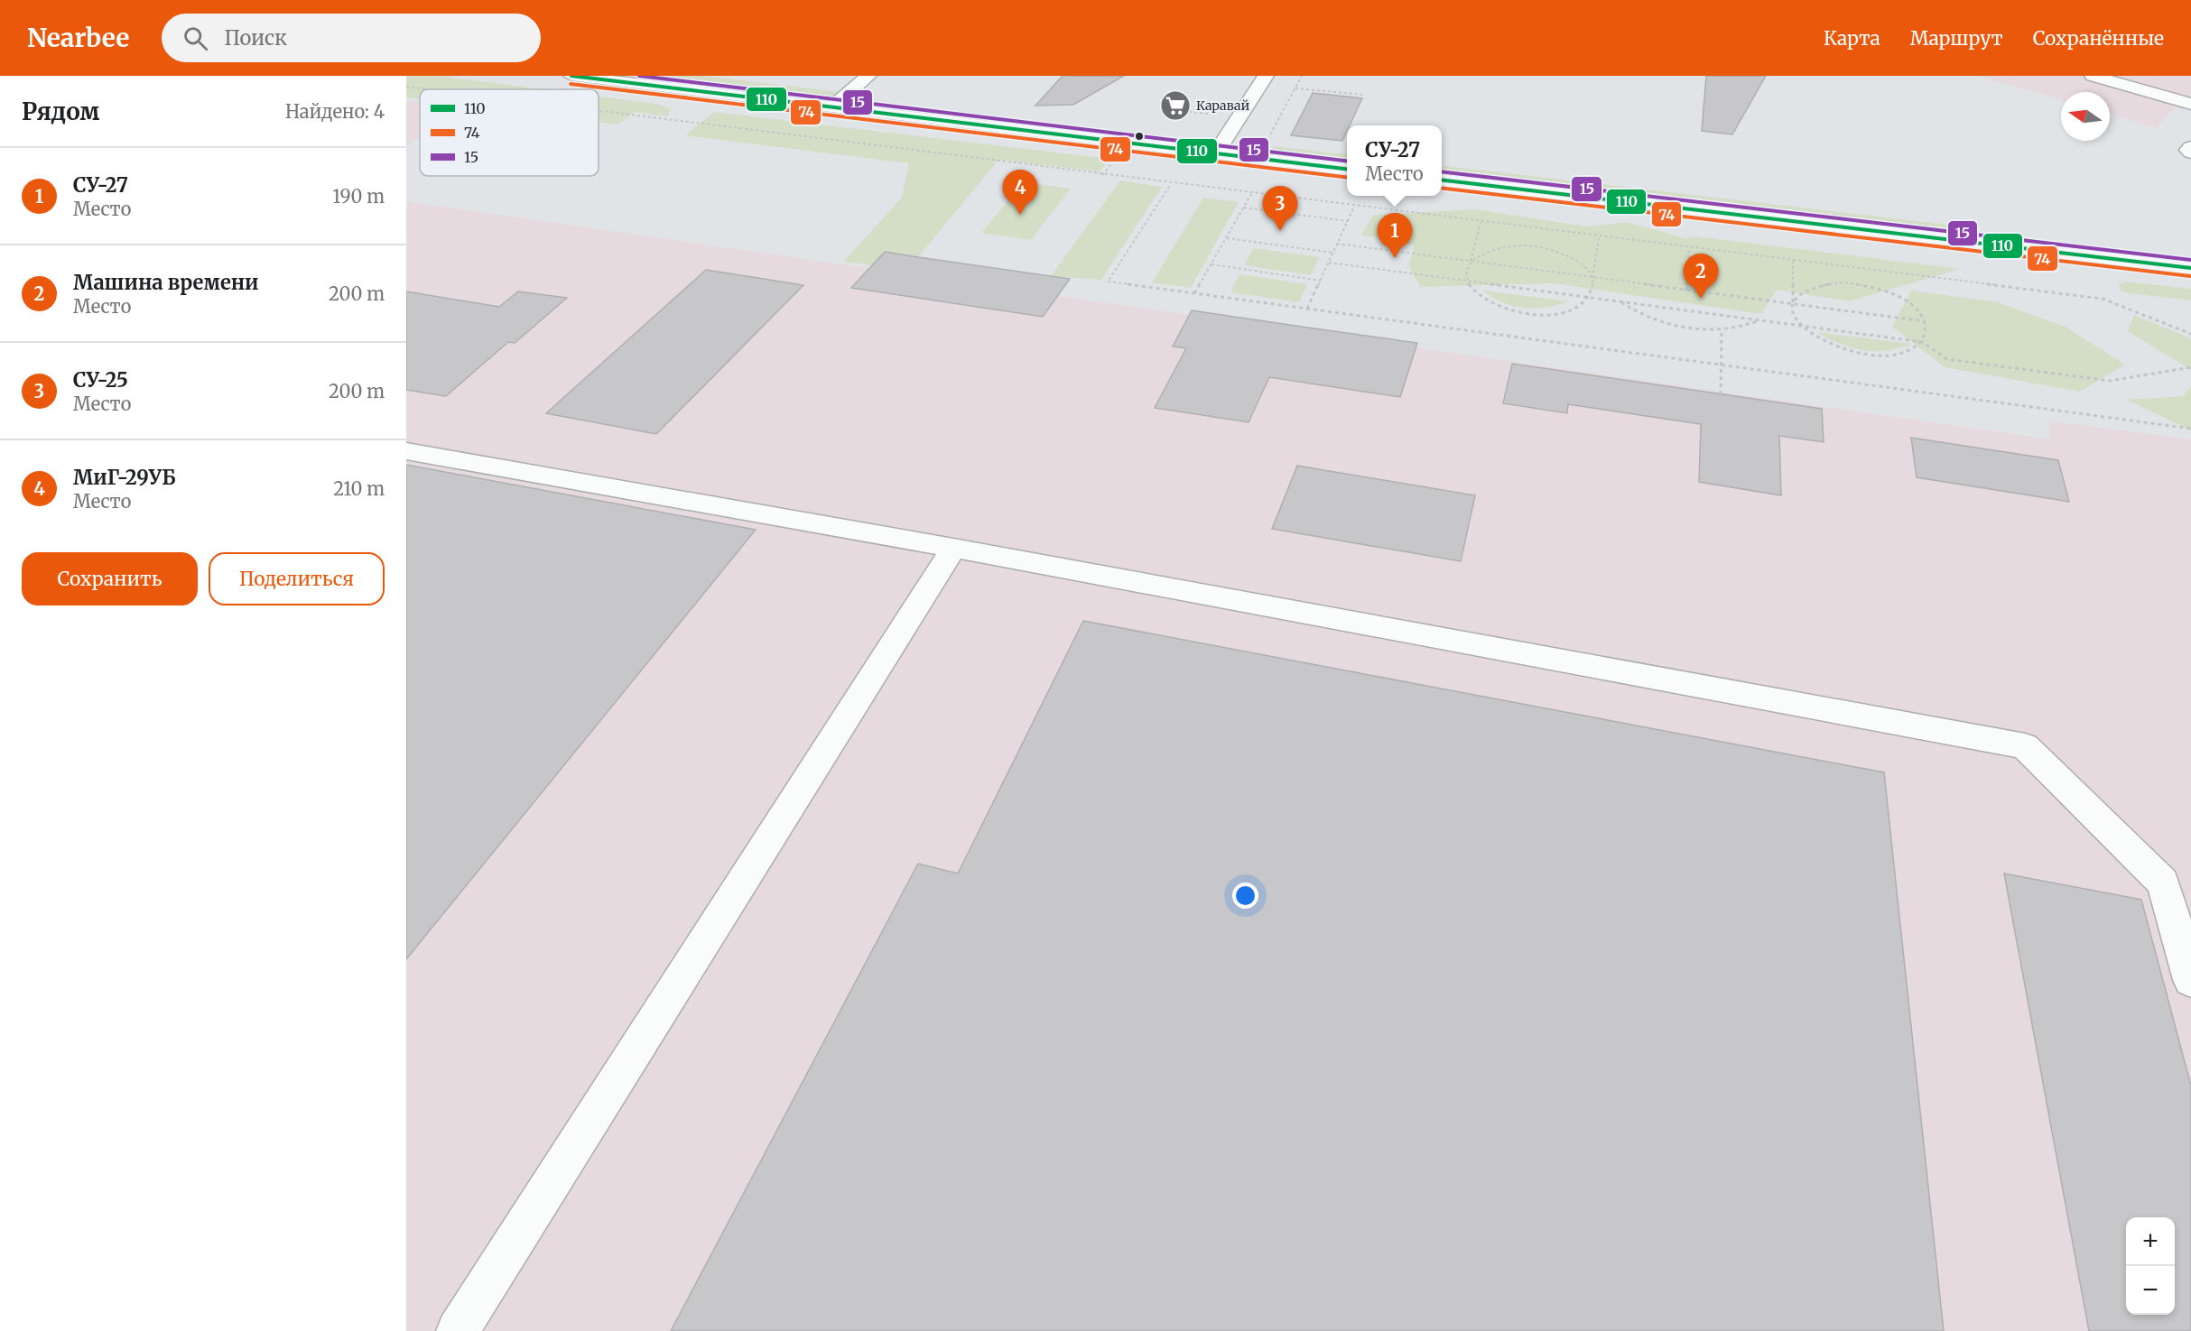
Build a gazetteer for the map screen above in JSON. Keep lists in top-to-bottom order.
{
  "places": {
    "supermarket": ["Каравай"]
  },
  "lines": ["transit line 110", "transit line 15", "transit line 74"],
  "legend": ["110", "74", "15"],
  "north": "left",
  "page": {
    "header": "Nearbee",
    "search": "Поиск",
    "nav": ["Карта", "Маршрут", "Сохранённые"],
    "heading": ["Рядом", "Найдено: 4"],
    "popup": ["СУ-27", "Место"],
    "list": [
      {
        "mark": "1",
        "name": "СУ-27",
        "note": "Место",
        "value": "190 m"
      },
      {
        "mark": "2",
        "name": "Машина времени",
        "note": "Место",
        "value": "200 m"
      },
      {
        "mark": "3",
        "name": "СУ-25",
        "note": "Место",
        "value": "200 m"
      },
      {
        "mark": "4",
        "name": "МиГ-29УБ",
        "note": "Место",
        "value": "210 m"
      }
    ],
    "pins": [
      "4",
      "3",
      "1",
      "2"
    ],
    "buttons": ["Сохранить", "Поделиться"],
    "map_buttons": ["+", "−"]
  }
}
